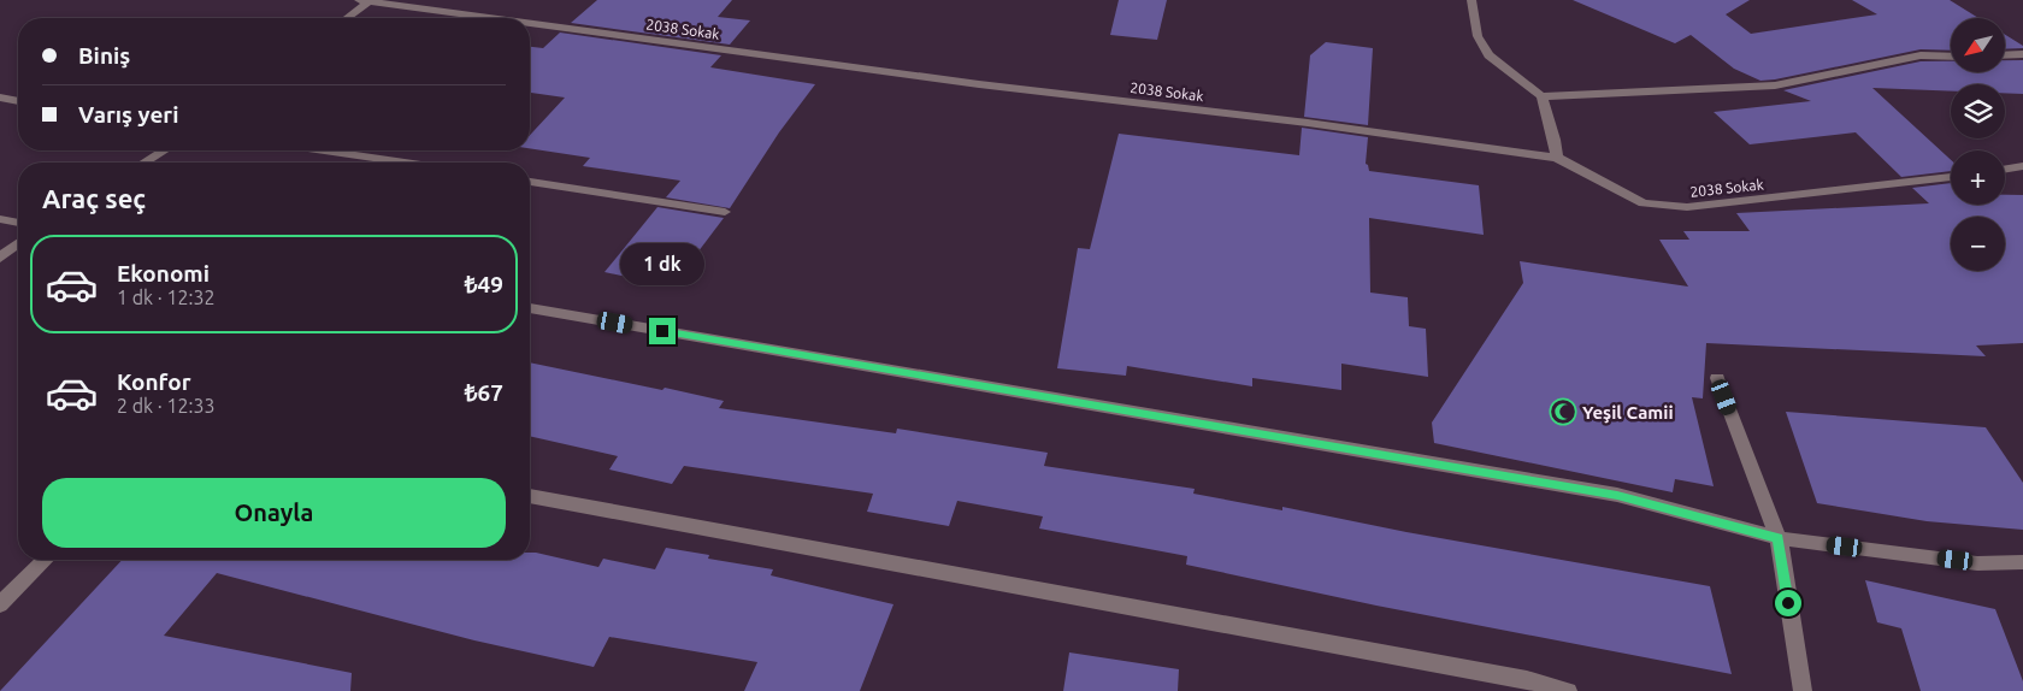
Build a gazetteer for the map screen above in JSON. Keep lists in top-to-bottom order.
{
  "streets": {
    "street": ["2038 Sokak"]
  },
  "places": {
    "mosque": ["Yeşil Camii"]
  },
  "north": "bottom left",
  "page": {
    "map_buttons": ["+", "−"],
    "banner": ["Biniş", "Varış yeri"],
    "heading": "Araç seç",
    "list": [
      {
        "name": "Ekonomi",
        "note": "1 dk · 12:32",
        "value": "₺49"
      },
      {
        "name": "Konfor",
        "note": "2 dk · 12:33",
        "value": "₺67"
      }
    ],
    "bubble": "1 dk",
    "buttons": "Onayla"
  }
}
